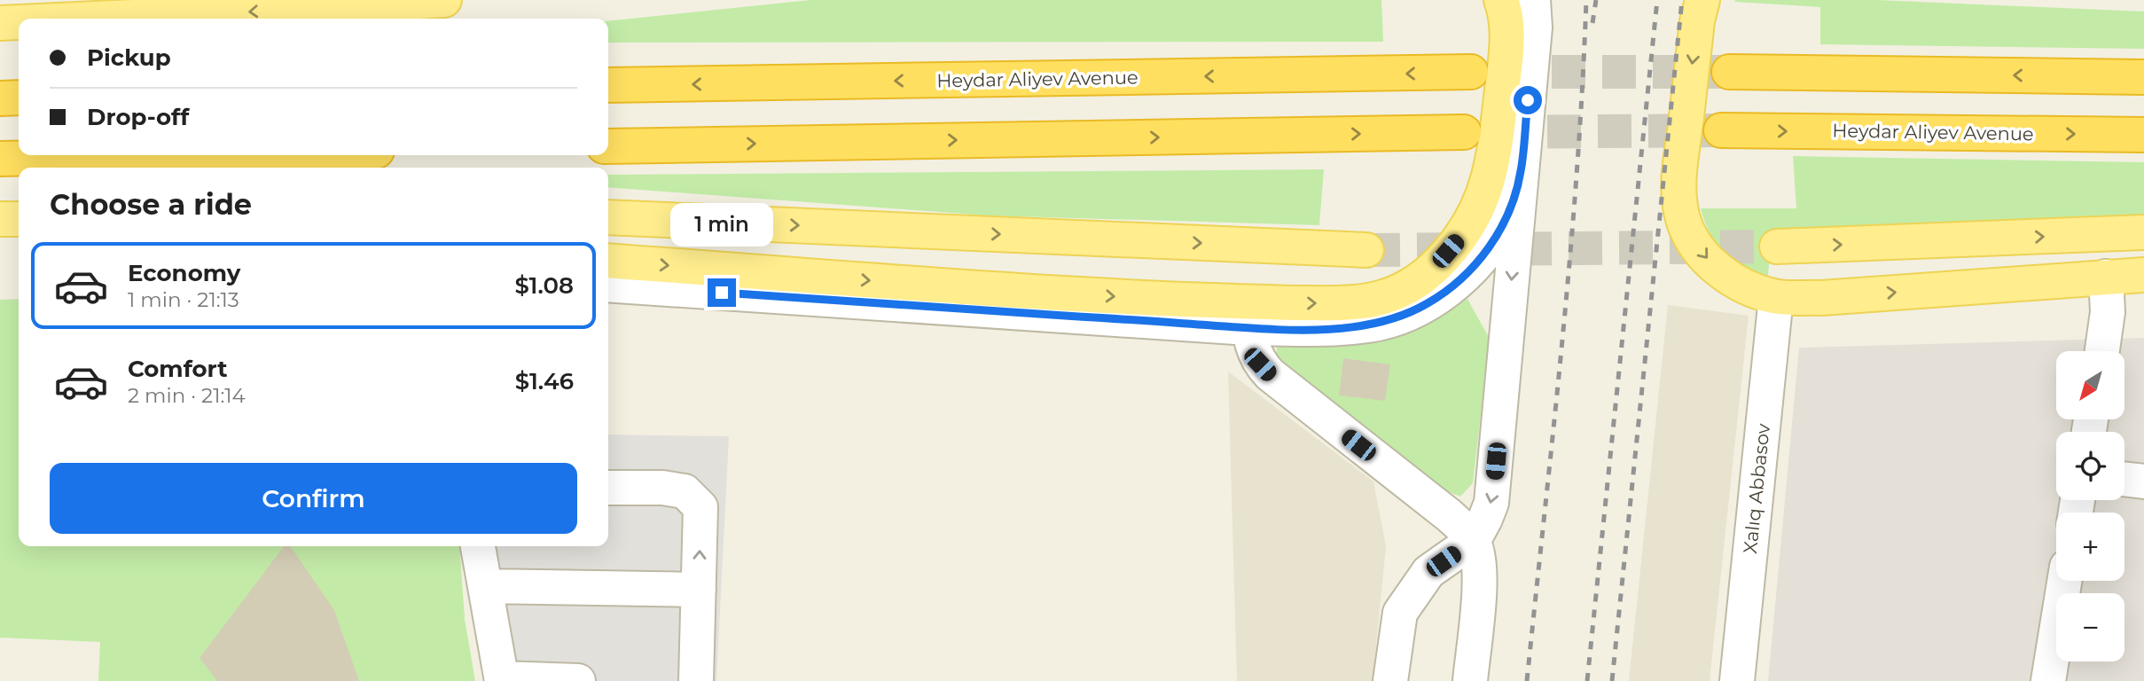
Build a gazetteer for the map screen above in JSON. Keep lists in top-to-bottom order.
{
  "streets": {
    "highway": ["Heydar Aliyev Avenue"],
    "street": ["Xalıq Abbasov"]
  },
  "north": "bottom left",
  "page": {
    "banner": ["Pickup", "Drop-off"],
    "heading": "Choose a ride",
    "bubble": "1 min",
    "list": [
      {
        "name": "Economy",
        "note": "1 min · 21:13",
        "value": "$1.08"
      },
      {
        "name": "Comfort",
        "note": "2 min · 21:14",
        "value": "$1.46"
      }
    ],
    "map_buttons": ["+", "−"],
    "buttons": "Confirm"
  }
}
